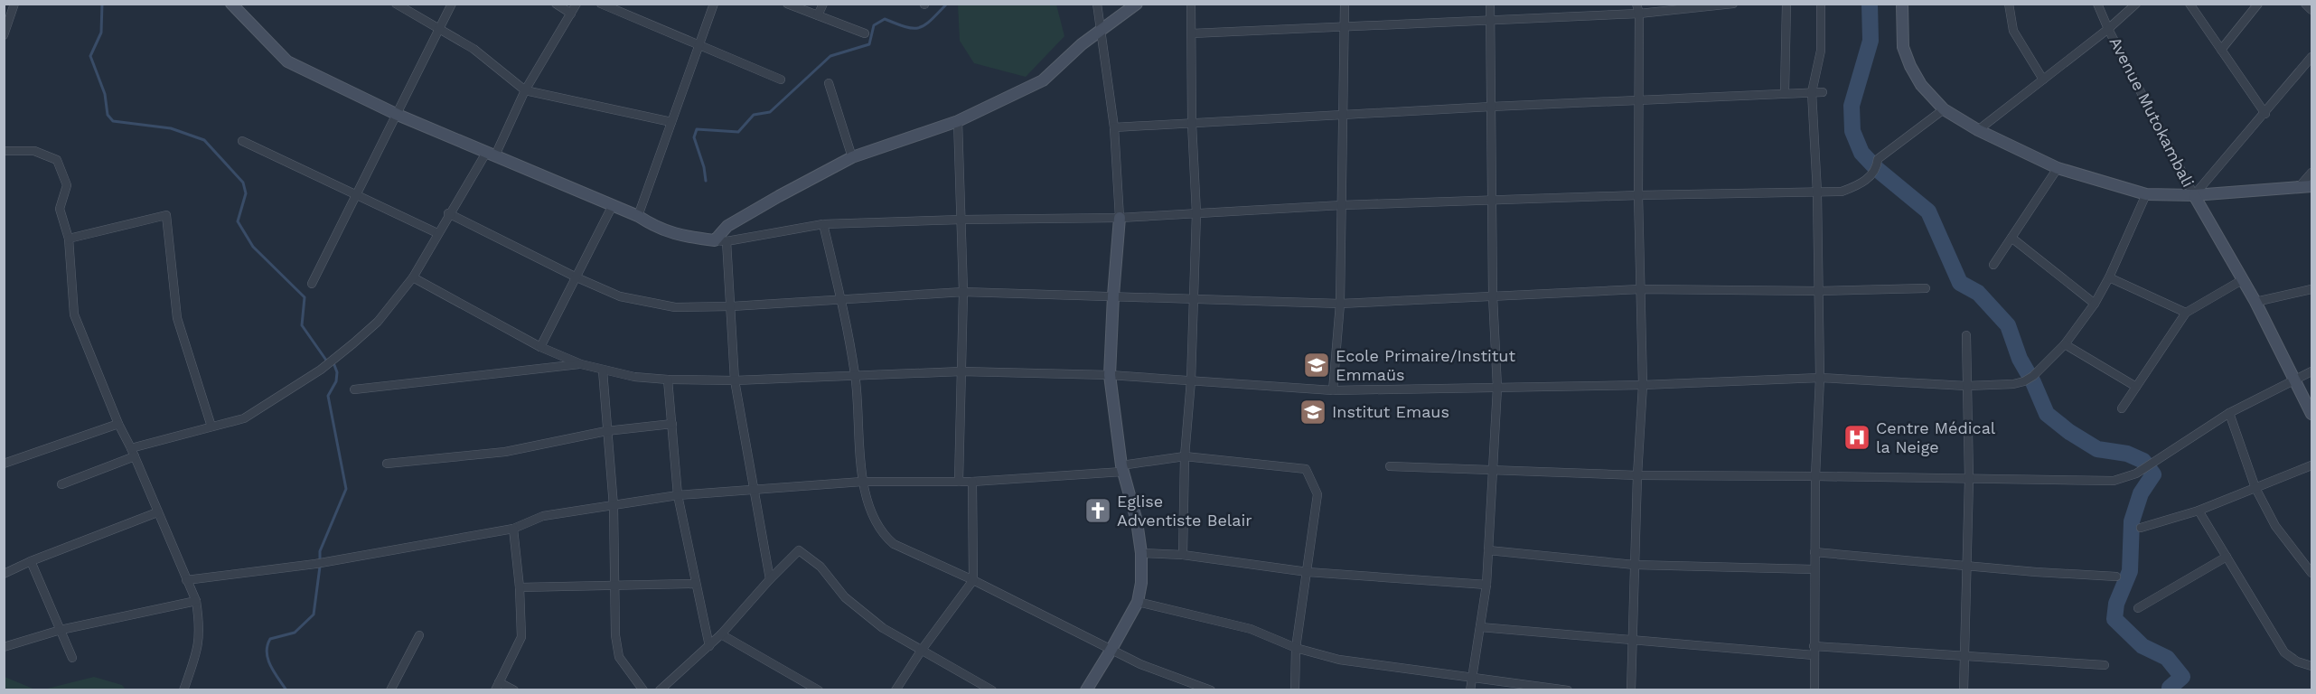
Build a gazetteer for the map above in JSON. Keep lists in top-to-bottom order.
{
  "streets": {
    "street": ["Avenue Mutokambali"]
  },
  "places": {
    "school or university": ["Ecole Primaire/Institut Emmaüs", "Institut Emaus"],
    "hospital": ["Centre Médical la Neige"],
    "church": ["Eglise Adventiste Belair"]
  }
}
